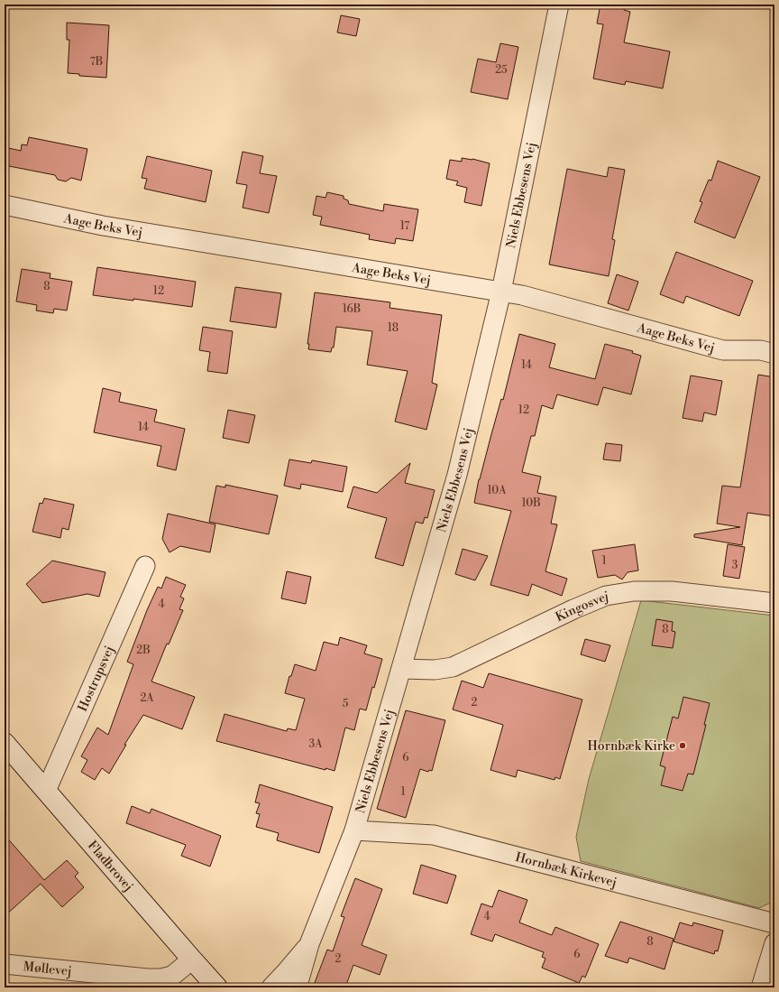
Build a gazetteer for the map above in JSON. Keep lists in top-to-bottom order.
{
  "streets": {
    "main road": ["Fladbrovej"],
    "street": [
      "Niels Ebbesens Vej",
      "Aage Beks Vej",
      "Kingosvej",
      "Hostrupsvej",
      "Hornbæk Kirkevej",
      "Møllevej"
    ]
  },
  "crossings": [
    ["Niels Ebbesens Vej", "Aage Beks Vej"],
    ["Niels Ebbesens Vej", "Kingosvej"],
    ["Niels Ebbesens Vej", "Hornbæk Kirkevej"],
    ["Hostrupsvej", "Fladbrovej"],
    ["Fladbrovej", "Møllevej"]
  ],
  "places": ["Hornbæk Kirke"],
  "house_numbers": [
    "7B",
    "25",
    "17",
    "8",
    "12",
    "16B",
    "18",
    "14",
    "12",
    "14",
    "10A",
    "10B",
    "1",
    "3",
    "4",
    "8",
    "2B",
    "2A",
    "2",
    "5",
    "3A",
    "6",
    "1",
    "4",
    "8",
    "6",
    "2"
  ]
}
